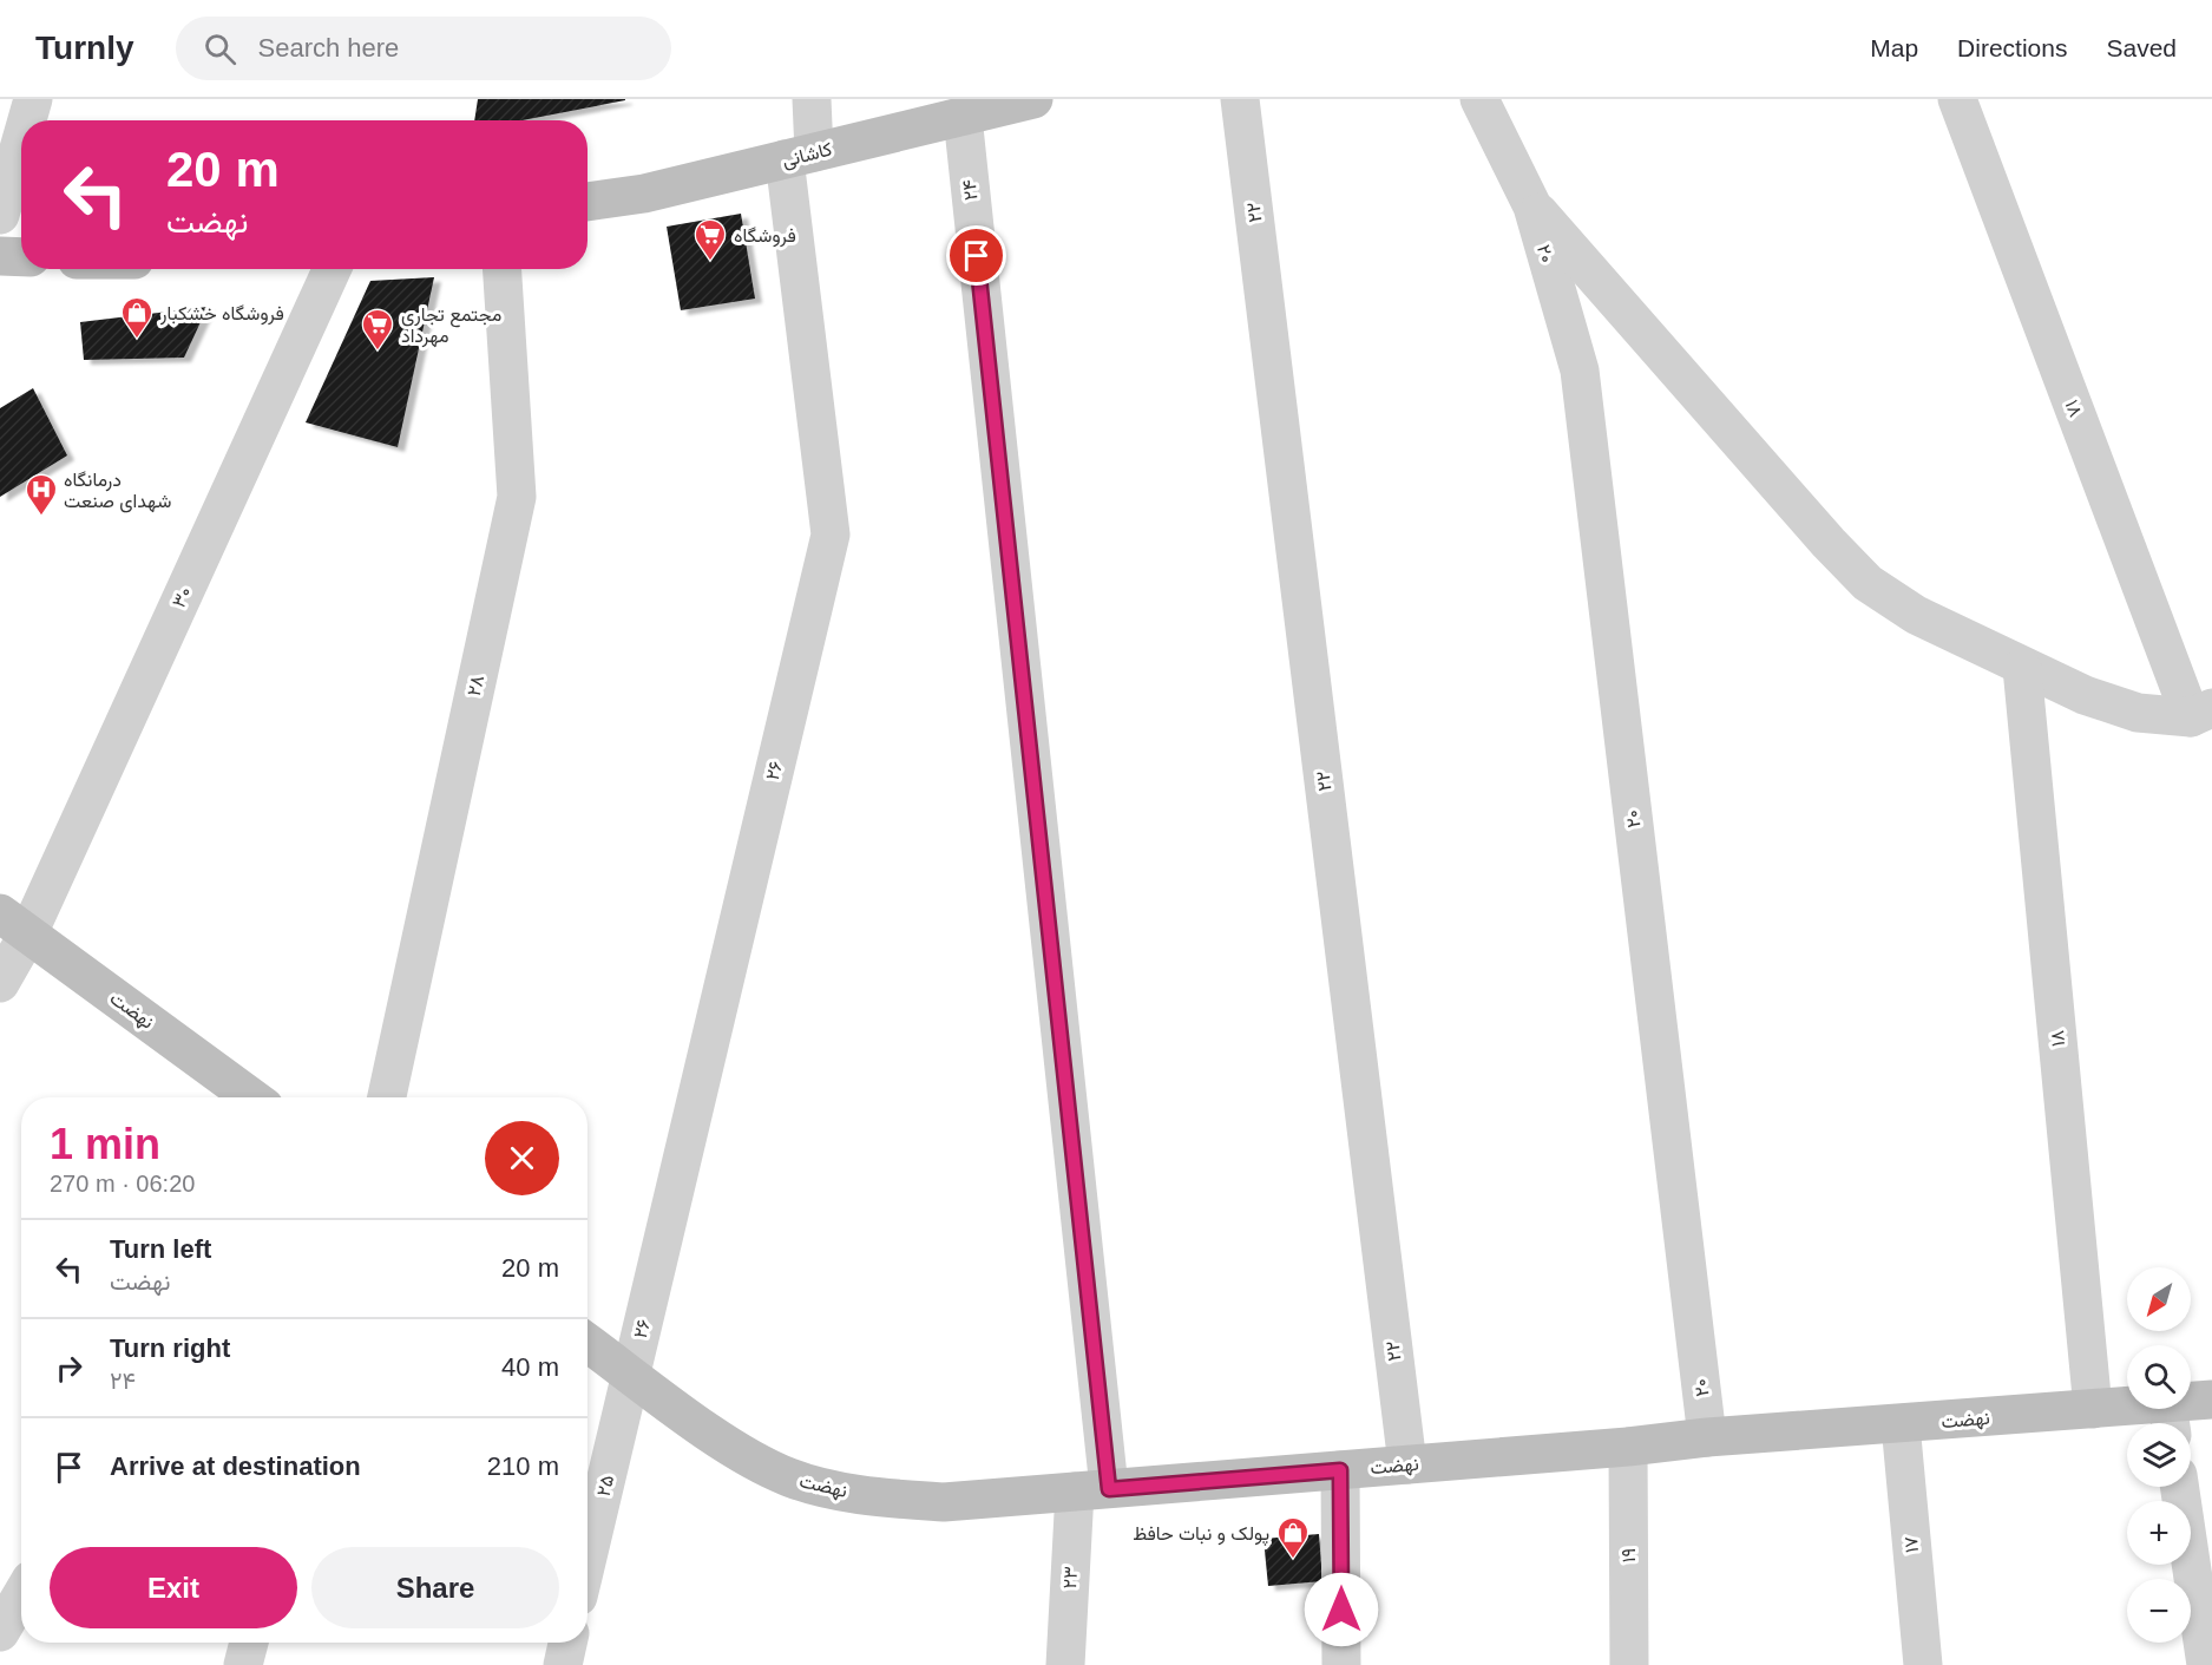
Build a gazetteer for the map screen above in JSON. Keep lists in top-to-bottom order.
{
  "streets": {
    "main road": ["کاشانی", "نهضت"],
    "street": [
      "۲۴",
      "۲۲",
      "۲۰",
      "۱۸",
      "۳۰",
      "۲۸",
      "۲۶",
      "۲۵",
      "۱۷",
      "۱۹",
      "۲۳"
    ]
  },
  "crossings": [
    ["کاشانی", "۲۴"],
    ["کاشانی", "۲۶"],
    ["۲۴", "نهضت"],
    ["۲۴", "۲۳"],
    ["۲۲", "نهضت"],
    ["۲۰", "۱۸"],
    ["۲۰", "نهضت"],
    ["۱۸", "نهضت"],
    ["۳۰", "نهضت"],
    ["۲۶", "نهضت"],
    ["۲۶", "۲۵"],
    ["نهضت", "۲۵"],
    ["نهضت", "۱۷"],
    ["نهضت", "۱۹"],
    ["نهضت", "۲۳"]
  ],
  "places": {
    "supermarket": ["فروشگاه", "مجتمع تجاری مهرداد"],
    "shop": ["فروشگاه خشکبار", "پولک و نبات حافظ"],
    "hospital": ["درمانگاه شهدای صنعت"]
  },
  "north": "bottom left",
  "page": {
    "header": "Turnly",
    "search": "Search here",
    "nav": ["Map", "Directions", "Saved"],
    "turn": ["20 m", "نهضت"],
    "heading": ["1 min", "270 m · 06:20"],
    "list": [
      {
        "name": "Turn left",
        "note": "نهضت",
        "value": "20 m"
      },
      {
        "name": "Turn right",
        "note": "۲۴",
        "value": "40 m"
      },
      {
        "name": "Arrive at destination",
        "value": "210 m"
      }
    ],
    "map_buttons": ["+", "−"],
    "buttons": ["Exit", "Share"]
  }
}
